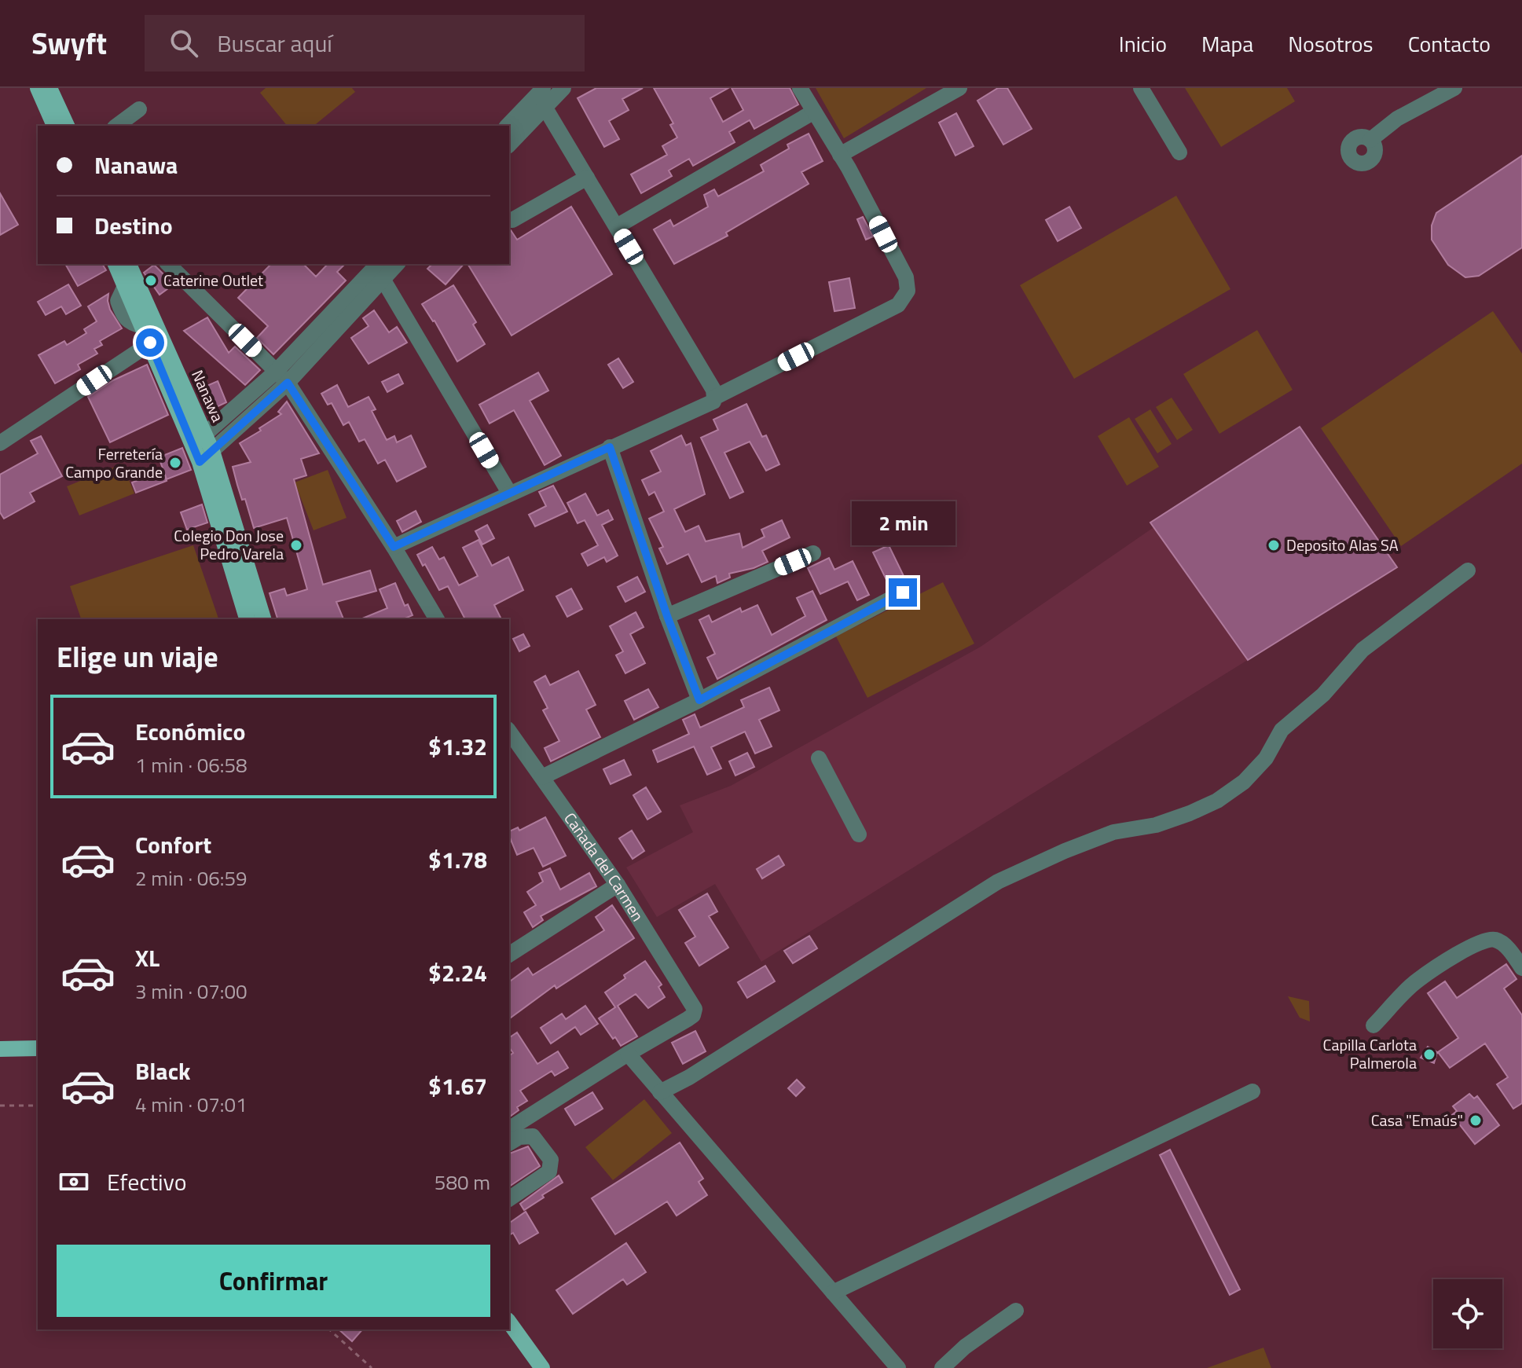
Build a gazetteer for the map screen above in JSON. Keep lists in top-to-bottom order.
{
  "streets": {
    "main road": ["Nanawa"],
    "street": ["Cañada del Carmen"]
  },
  "places": [
    "Caterine Outlet",
    "Ferretería Campo Grande",
    "Colegio Don Jose Pedro Varela",
    "Deposito Alas SA",
    "Capilla Carlota Palmerola",
    "Casa \"Emaús\""
  ],
  "page": {
    "header": "Swyft",
    "search": "Buscar aquí",
    "nav": [
      "Inicio",
      "Mapa",
      "Nosotros",
      "Contacto"
    ],
    "banner": ["Nanawa", "Destino"],
    "bubble": "2 min",
    "heading": "Elige un viaje",
    "list": [
      {
        "name": "Económico",
        "note": "1 min · 06:58",
        "value": "$1.32"
      },
      {
        "name": "Confort",
        "note": "2 min · 06:59",
        "value": "$1.78"
      },
      {
        "name": "XL",
        "note": "3 min · 07:00",
        "value": "$2.24"
      },
      {
        "name": "Black",
        "note": "4 min · 07:01",
        "value": "$1.67"
      }
    ],
    "pay": ["Efectivo", "580 m"],
    "buttons": "Confirmar"
  }
}
